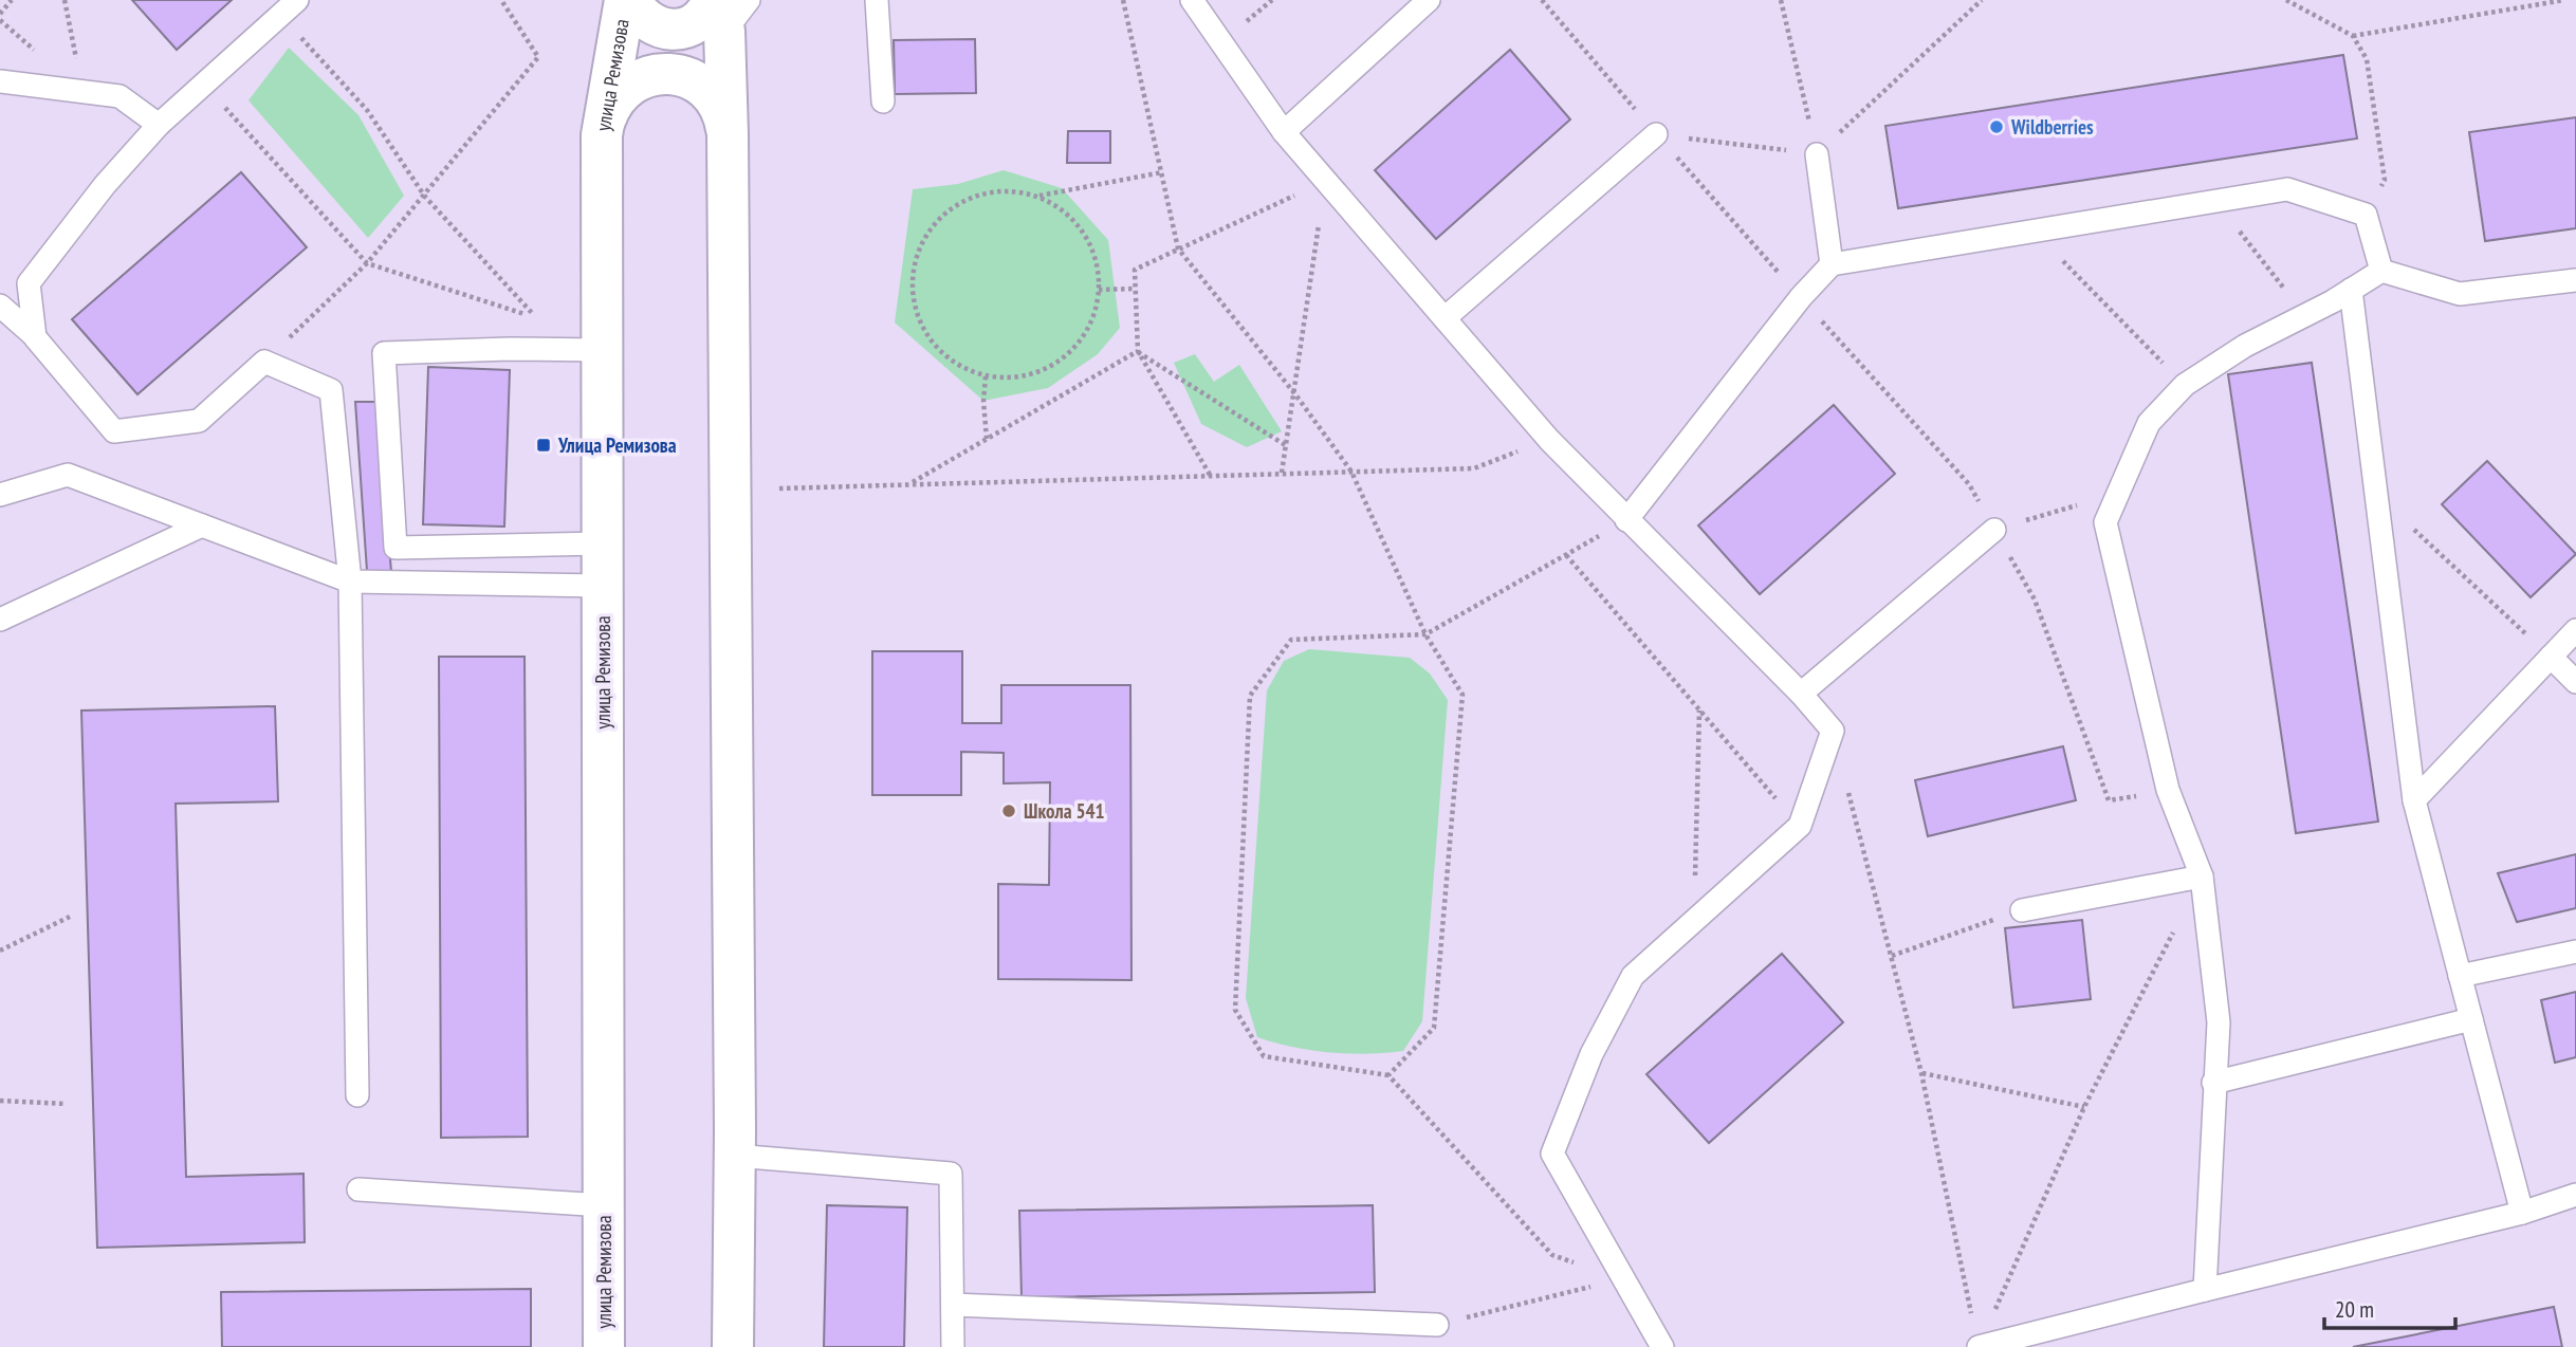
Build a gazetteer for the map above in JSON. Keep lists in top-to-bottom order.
{
  "streets": {
    "street": ["улица Ремизова"]
  },
  "places": {
    "other": ["Wildberries", "Школа 541"],
    "transit": ["Улица Ремизова"]
  },
  "scale_bar": "20 m"
}
